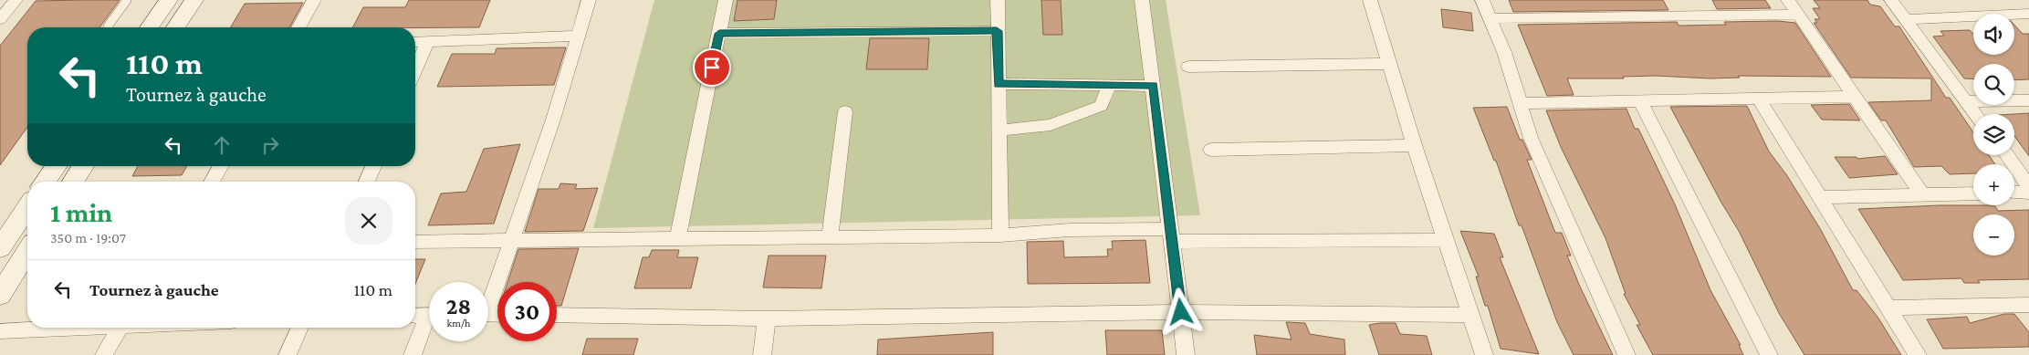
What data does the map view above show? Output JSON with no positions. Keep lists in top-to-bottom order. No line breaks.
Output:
{"page":{"map_buttons":["+","−"],"turn":["110 m","Tournez à gauche"],"heading":["1 min","350 m · 19:07"],"list":[{"name":"Tournez à gauche","value":"110 m"}],"speed":"28 km/h","limit":"30"}}
